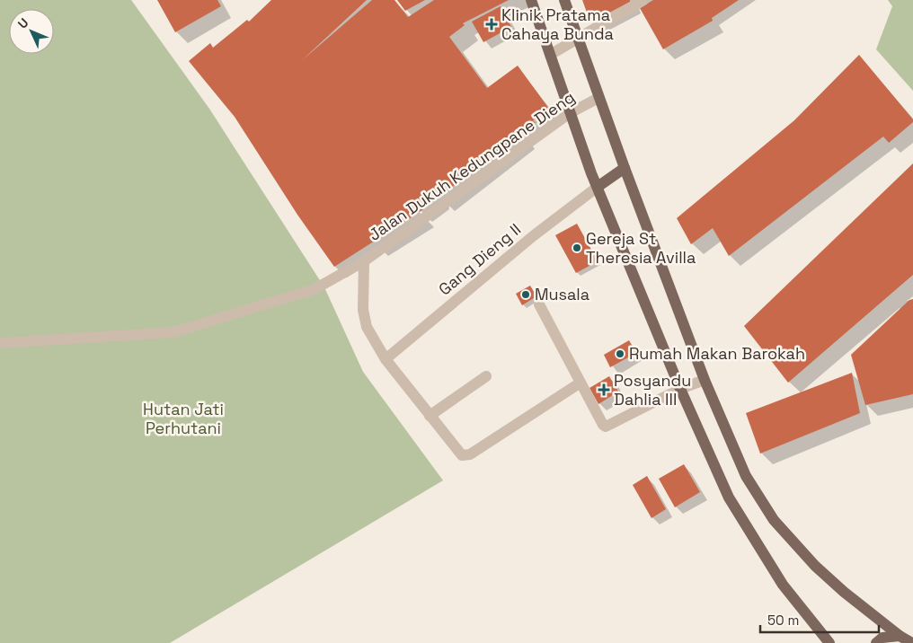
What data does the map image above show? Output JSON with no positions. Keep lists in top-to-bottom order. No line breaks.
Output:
{"streets":{"street":["Jalan Dukuh Kedungpane Dieng","Gang Dieng II"]},"crossings":[["Jalan Dukuh Kedungpane Dieng","Gang Dieng II"]],"parks":["Hutan Jati Perhutani"],"places":{"health":["Klinik Pratama Cahaya Bunda","Posyandu Dahlia III"],"other":["Gereja St Theresia Avilla","Musala","Rumah Makan Barokah"]},"scale_bar":"50 m","north":"top left"}
